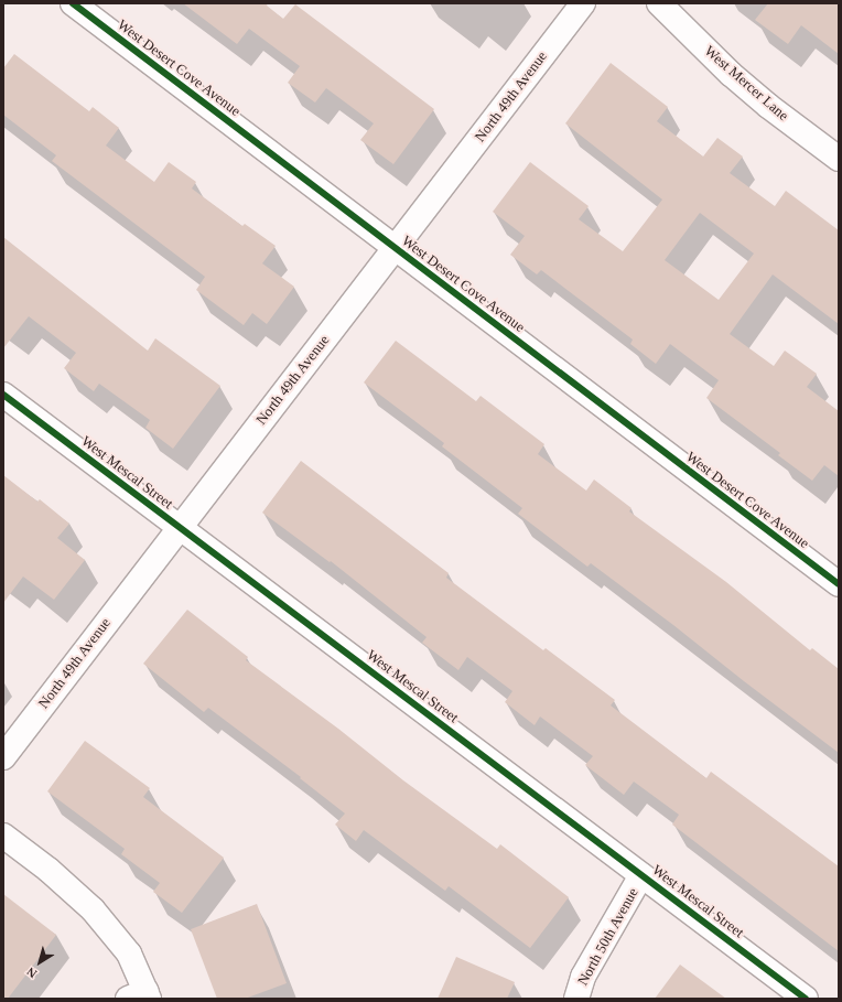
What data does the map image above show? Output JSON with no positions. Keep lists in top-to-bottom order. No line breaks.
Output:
{"streets":{"street":["West Desert Cove Avenue","West Mercer Lane","North 49th Avenue","West Mescal Street","North 50th Avenue"]},"crossings":[["West Desert Cove Avenue","North 49th Avenue"],["North 49th Avenue","West Mescal Street"],["West Mescal Street","North 50th Avenue"]],"north":"bottom left"}
